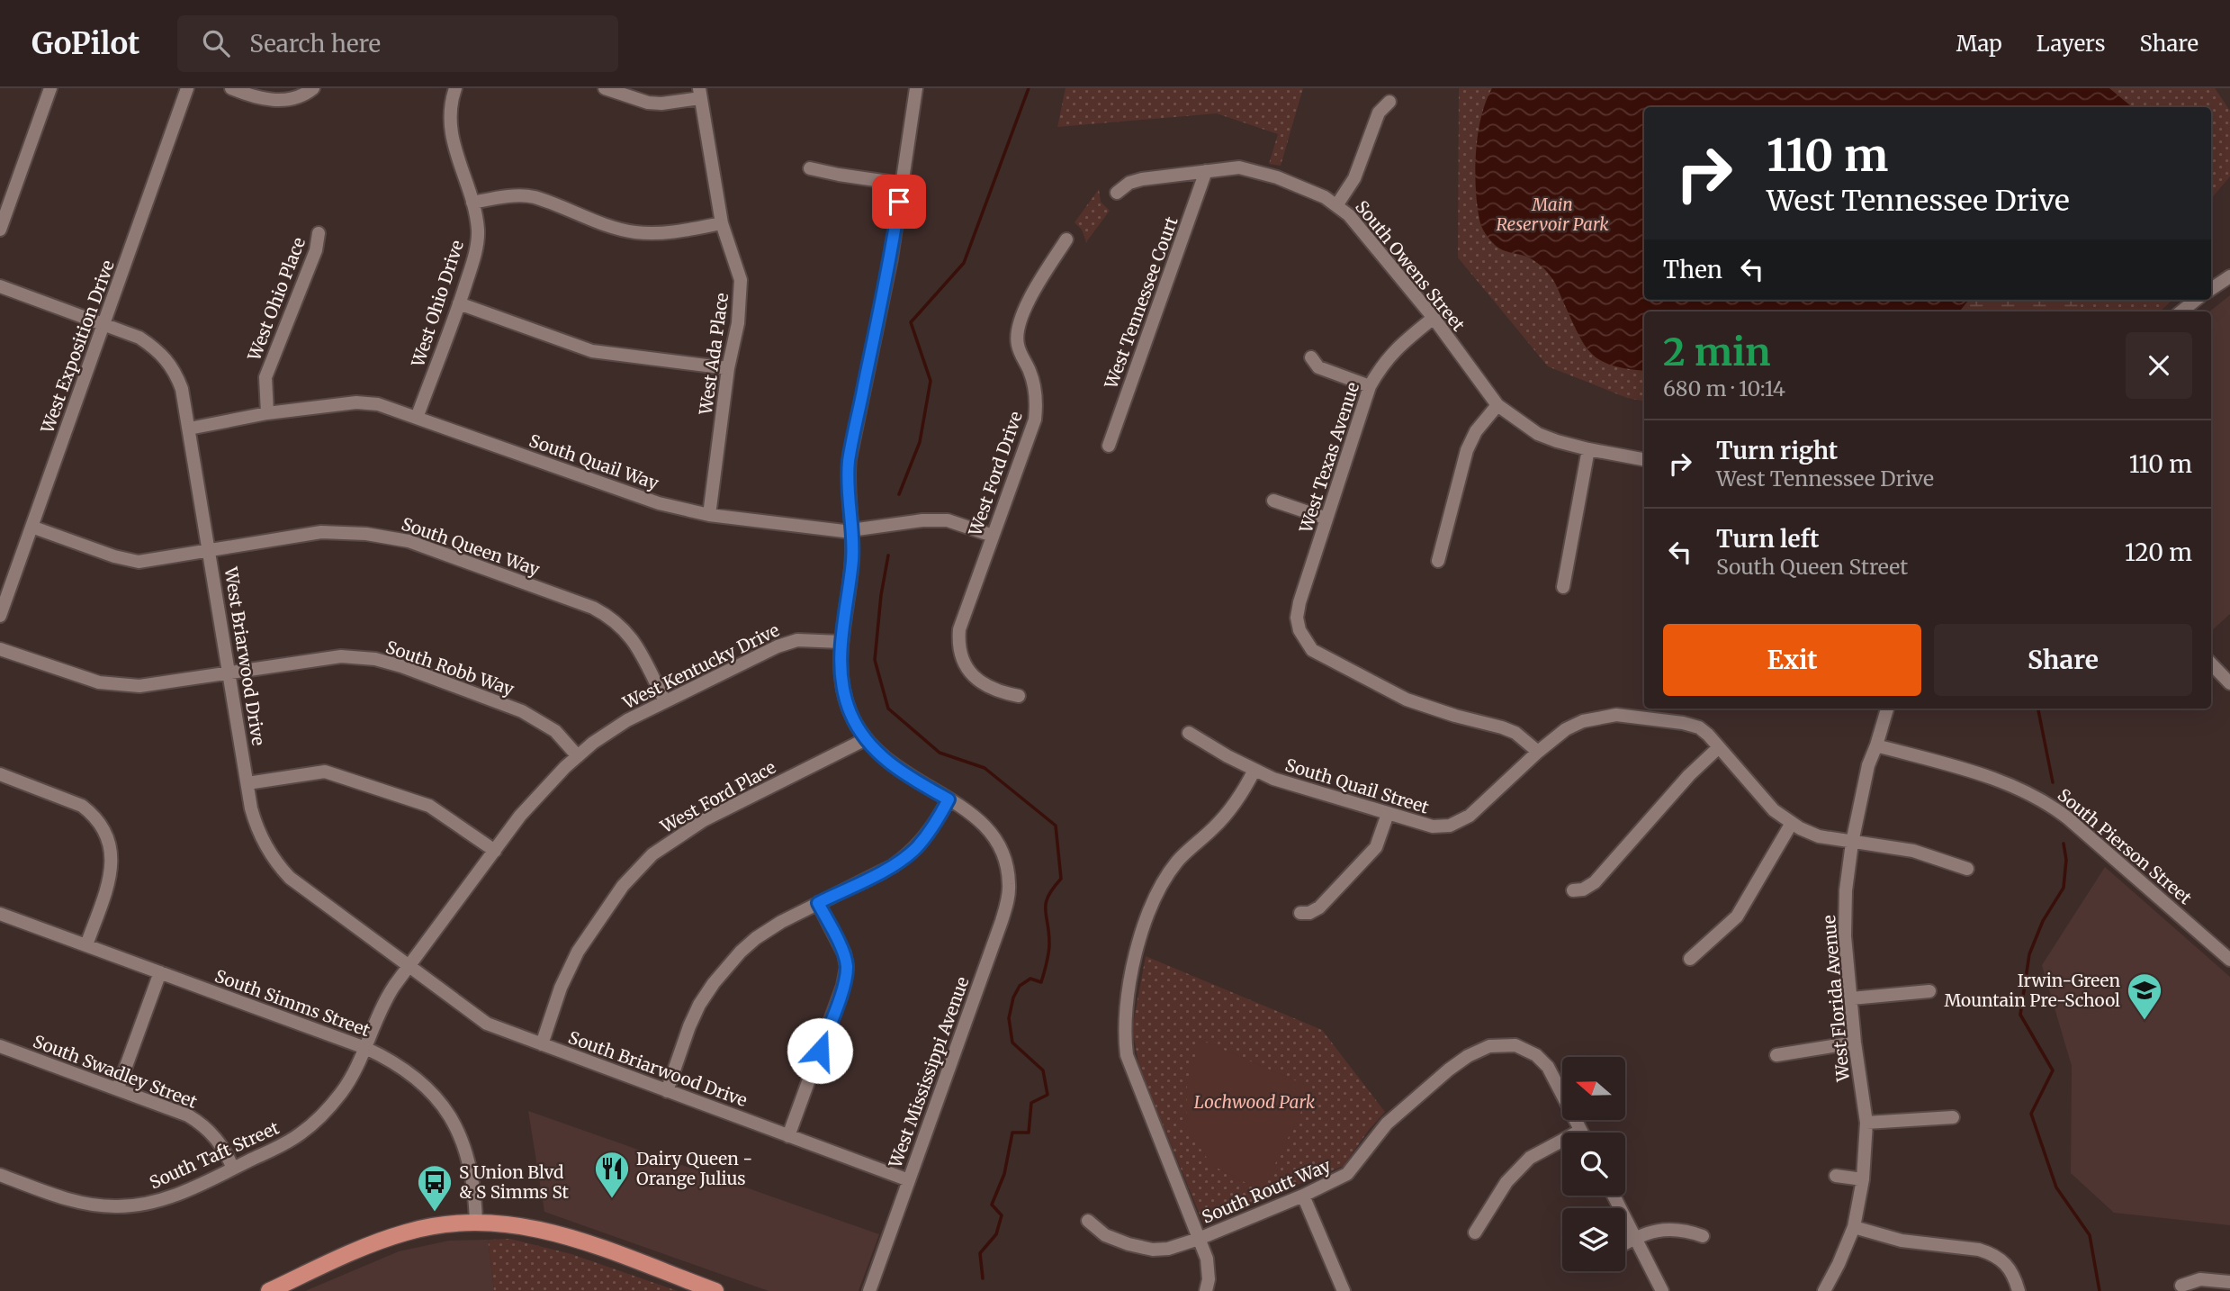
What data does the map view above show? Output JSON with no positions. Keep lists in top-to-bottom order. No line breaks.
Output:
{"streets":{"street":["South Owens Street","West Ohio Place","West Tennessee Court","West Ohio Drive","West Exposition Drive","West Ada Place","West Texas Avenue","South Quail Way","West Ford Drive","South Queen Way","West Briarwood Drive","West Kentucky Drive","South Robb Way","South Quail Street","West Ford Place","South Pierson Street","West Florida Avenue","South Simms Street","South Briarwood Drive","South Swadley Street","West Mississippi Avenue","South Taft Street","South Routt Way"]},"crossings":[["South Owens Street","West Tennessee Court"],["South Owens Street","West Texas Avenue"],["West Ohio Place","South Quail Way"],["West Ohio Drive","South Quail Way"],["West Exposition Drive","South Queen Way"],["West Exposition Drive","West Briarwood Drive"],["West Ada Place","South Quail Way"],["West Texas Avenue","South Quail Street"],["South Quail Way","West Ford Drive"],["South Quail Way","West Briarwood Drive"],["South Queen Way","West Briarwood Drive"],["South Queen Way","West Kentucky Drive"],["West Briarwood Drive","West Kentucky Drive"],["West Briarwood Drive","South Robb Way"],["West Briarwood Drive","South Briarwood Drive"],["West Kentucky Drive","South Robb Way"],["West Kentucky Drive","South Simms Street"],["West Kentucky Drive","South Briarwood Drive"],["West Kentucky Drive","South Taft Street"],["West Ford Place","South Briarwood Drive"],["South Pierson Street","West Florida Avenue"],["South Simms Street","South Taft Street"],["South Briarwood Drive","West Mississippi Avenue"],["South Swadley Street","South Taft Street"]],"parks":["Main Reservoir Park","Lochwood Park"],"places":{"school or university":["Irwin-Green Mountain Pre-School"],"restaurant":["Dairy Queen - Orange Julius"],"bus stop":["S Union Blvd & S Simms St"]},"north":"left","page":{"header":"GoPilot","search":"Search here","nav":["Map","Layers","Share"],"turn":["110 m","West Tennessee Drive"],"then":"Then","heading":["2 min","680 m · 10:14"],"list":[{"name":"Turn right","note":"West Tennessee Drive","value":"110 m"},{"name":"Turn left","note":"South Queen Street","value":"120 m"}],"buttons":["Exit","Share"]}}
